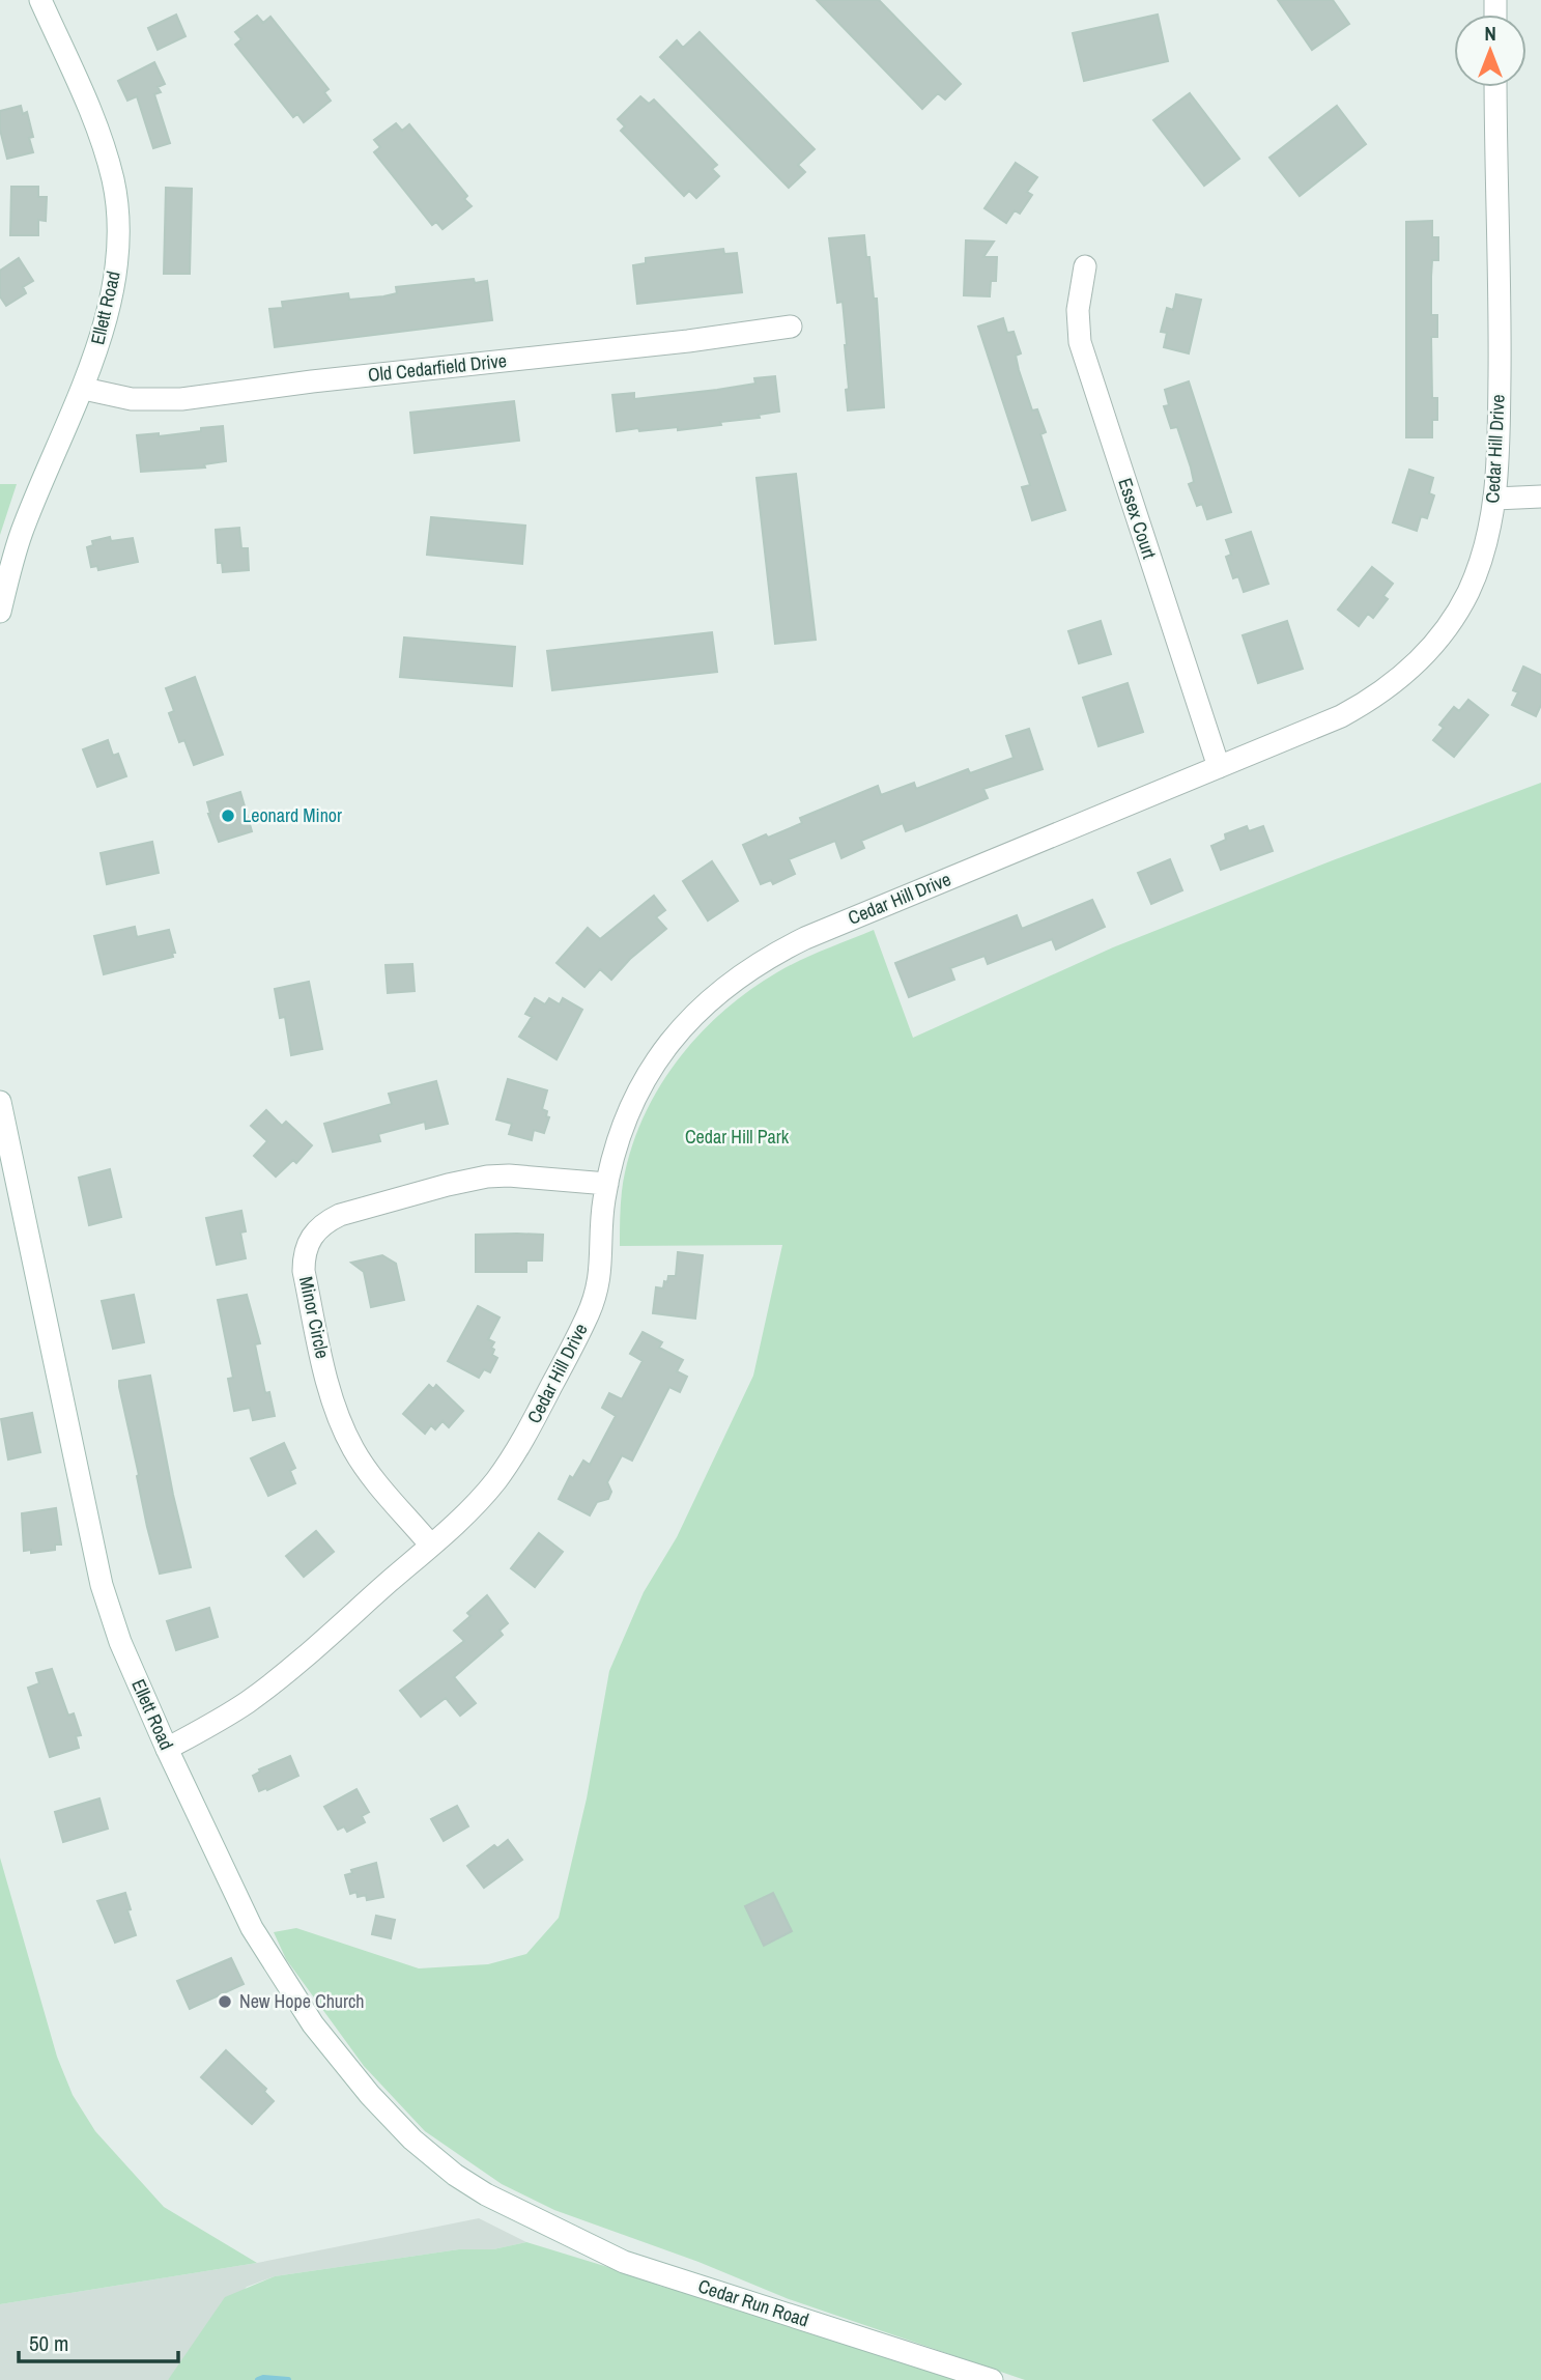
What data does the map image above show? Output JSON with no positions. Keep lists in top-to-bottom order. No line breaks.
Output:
{"streets":{"street":["Ellett Road","Old Cedarfield Drive","Cedar Hill Drive","Essex Court","Minor Circle","Cedar Run Road"]},"crossings":[["Ellett Road","Old Cedarfield Drive"],["Ellett Road","Cedar Hill Drive"],["Ellett Road","Cedar Run Road"],["Cedar Hill Drive","Essex Court"],["Cedar Hill Drive","Minor Circle"]],"parks":["Cedar Hill Park"],"places":["Leonard Minor","New Hope Church"],"scale_bar":"50 m","north":"top"}
